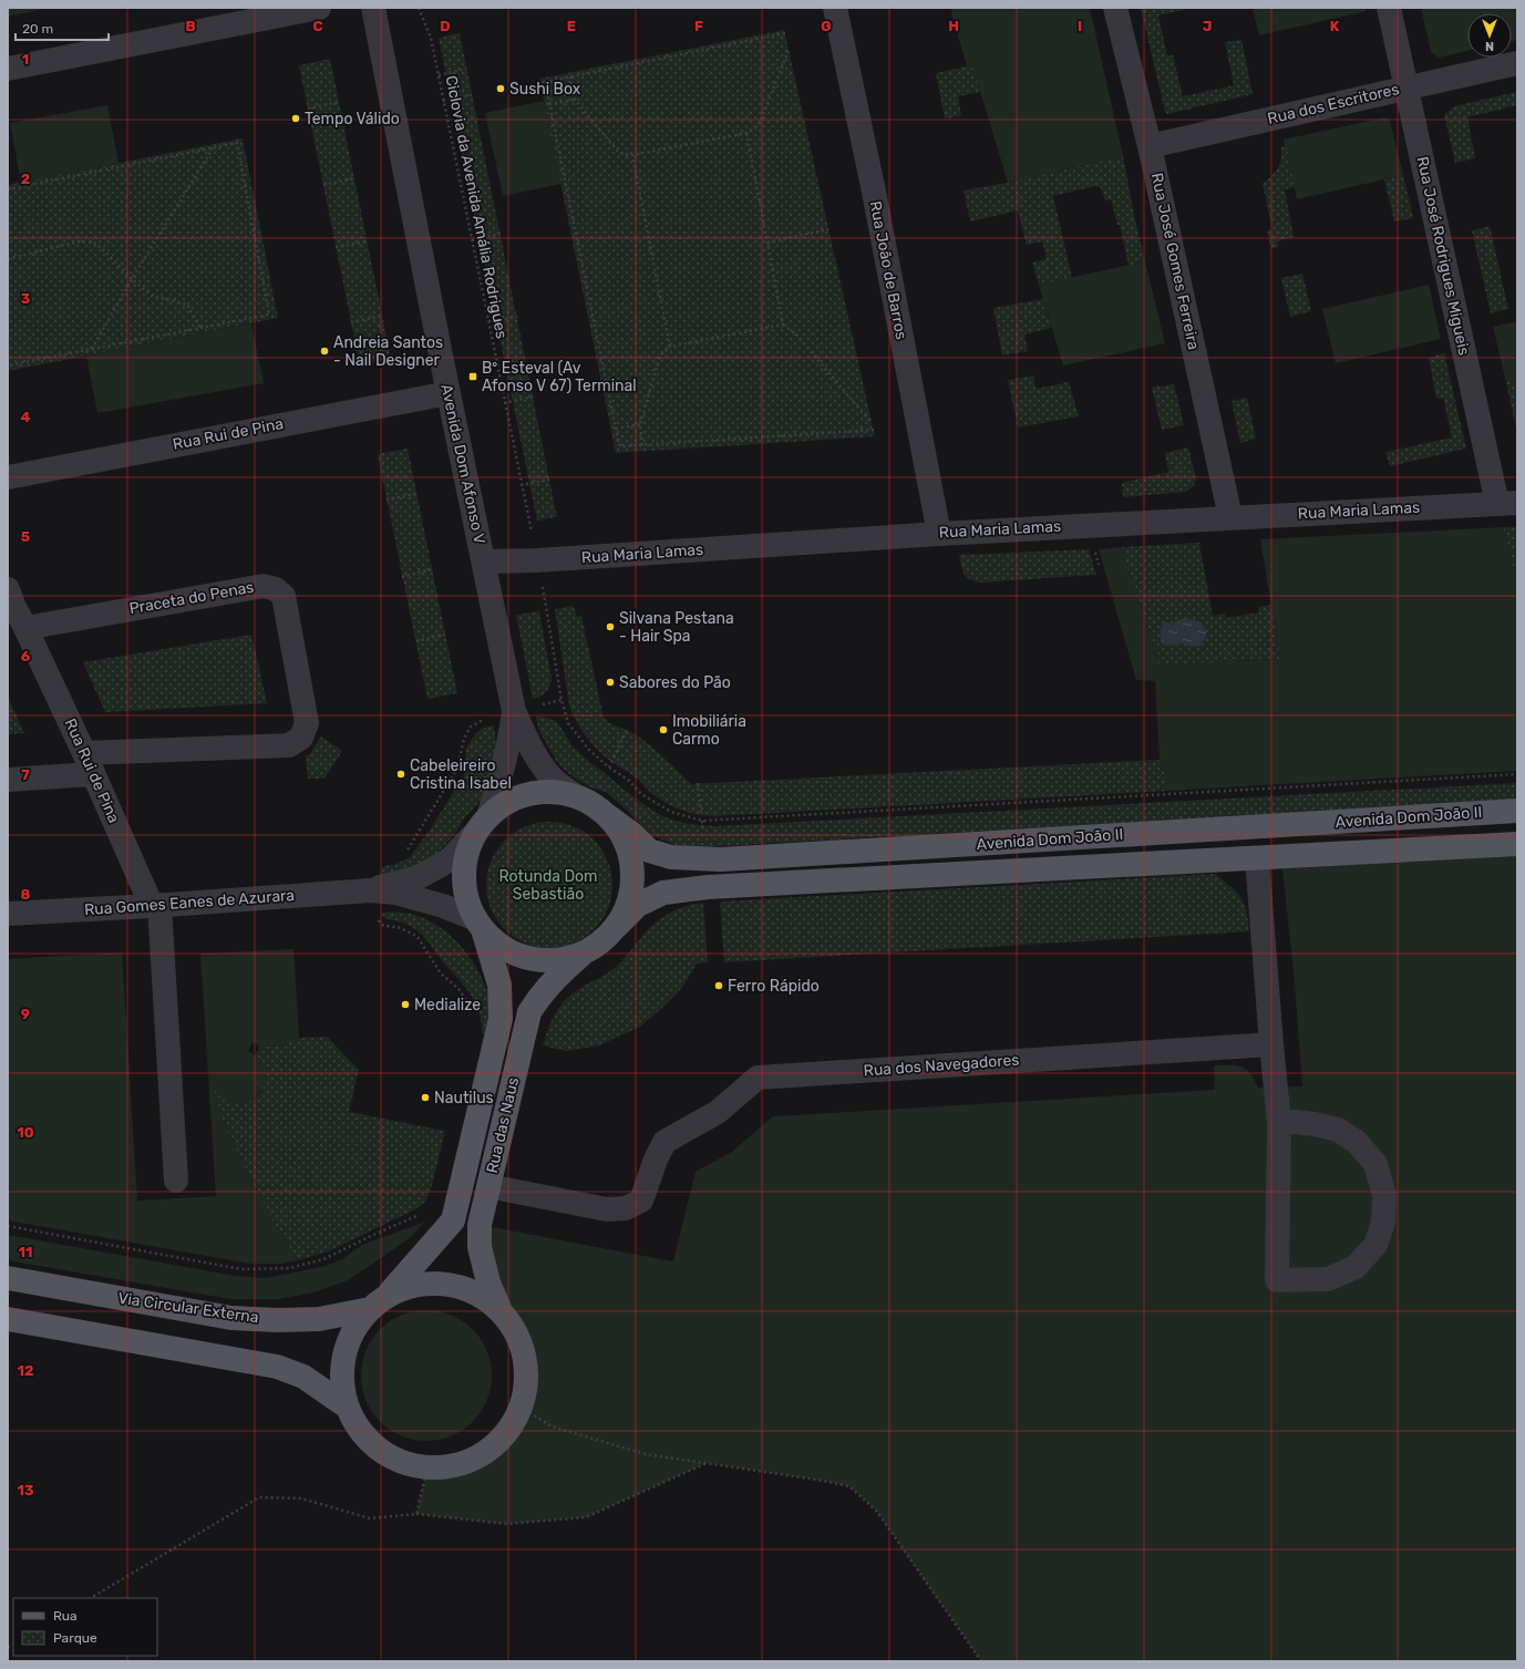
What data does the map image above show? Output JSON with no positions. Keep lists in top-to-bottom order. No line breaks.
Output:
{"streets":{"main road":["Avenida Dom João II","Rua das Naus","Via Circular Externa"],"street":["Rua dos Escritores","Rua José Rodrigues Migueis","Rua José Gomes Ferreira","Rua João de Barros","Rua Rui de Pina","Avenida Dom Afonso V","Rua Maria Lamas","Praceta do Penas","Rua Gomes Eanes de Azurara","Rua dos Navegadores"],"path":["Ciclovia da Avenida Amália Rodrigues"]},"crossings":[["Rua dos Escritores","Rua José Rodrigues Migueis"],["Rua dos Escritores","Rua José Gomes Ferreira"],["Ciclovia da Avenida Amália Rodrigues","Rua Maria Lamas"],["Rua José Rodrigues Migueis","Rua Maria Lamas"],["Rua José Gomes Ferreira","Rua Maria Lamas"],["Rua João de Barros","Rua Maria Lamas"],["Rua Rui de Pina","Avenida Dom Afonso V"],["Rua Rui de Pina","Praceta do Penas"],["Rua Rui de Pina","Rua Gomes Eanes de Azurara"],["Avenida Dom Afonso V","Rua Maria Lamas"],["Avenida Dom Afonso V","Rua Gomes Eanes de Azurara"],["Avenida Dom Afonso V","Rua das Naus"],["Rua Gomes Eanes de Azurara","Rua das Naus"],["Rua dos Navegadores","Rua das Naus"],["Rua das Naus","Via Circular Externa"]],"parks":["Rotunda Dom Sebastião"],"places":{"other":["Sushi Box","Tempo Válido","Andreia Santos - Nail Designer","Silvana Pestana - Hair Spa","Sabores do Pão","Imobiliária Carmo","Cabeleireiro Cristina Isabel","Ferro Rápido","Medialize","Nautilus"],"transit":["Bº Esteval (Av Afonso V 67) Terminal"]},"legend":["Rua","Parque"],"scale_bar":"20 m","north":"bottom","grid":{"columns":["B","C","D","E","F","G","H","I","J","K"],"rows":["1","2","3","4","5","6","7","8","9","10","11","12","13"]}}
